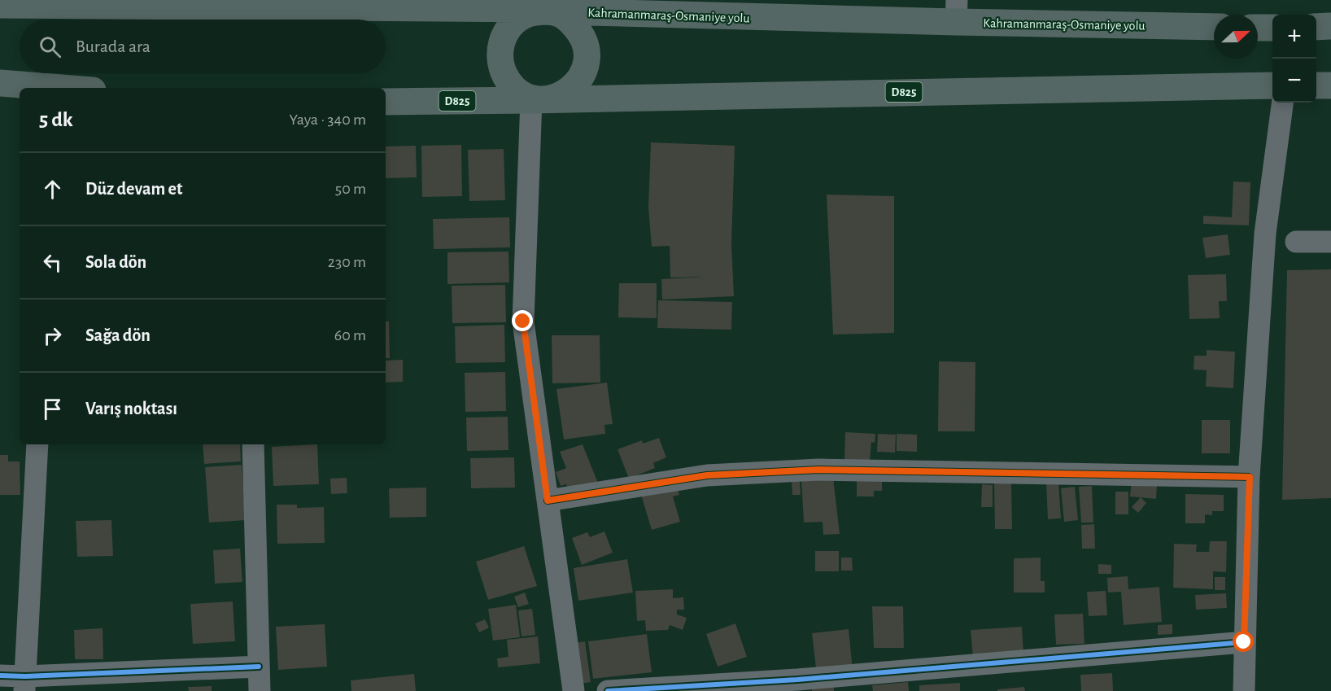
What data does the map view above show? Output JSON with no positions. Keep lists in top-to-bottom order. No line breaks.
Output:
{"streets":{"highway":["Kahramanmaraş-Osmaniye yolu","D825"]},"crossings":[["Kahramanmaraş-Osmaniye yolu","D825"]],"north":"right","page":{"map_buttons":["+","−"],"search":"Burada ara","heading":["5 dk","Yaya · 340 m"],"list":[["Düz devam et","50 m"],["Sola dön","230 m"],["Sağa dön","60 m"],"Varış noktası"]}}
